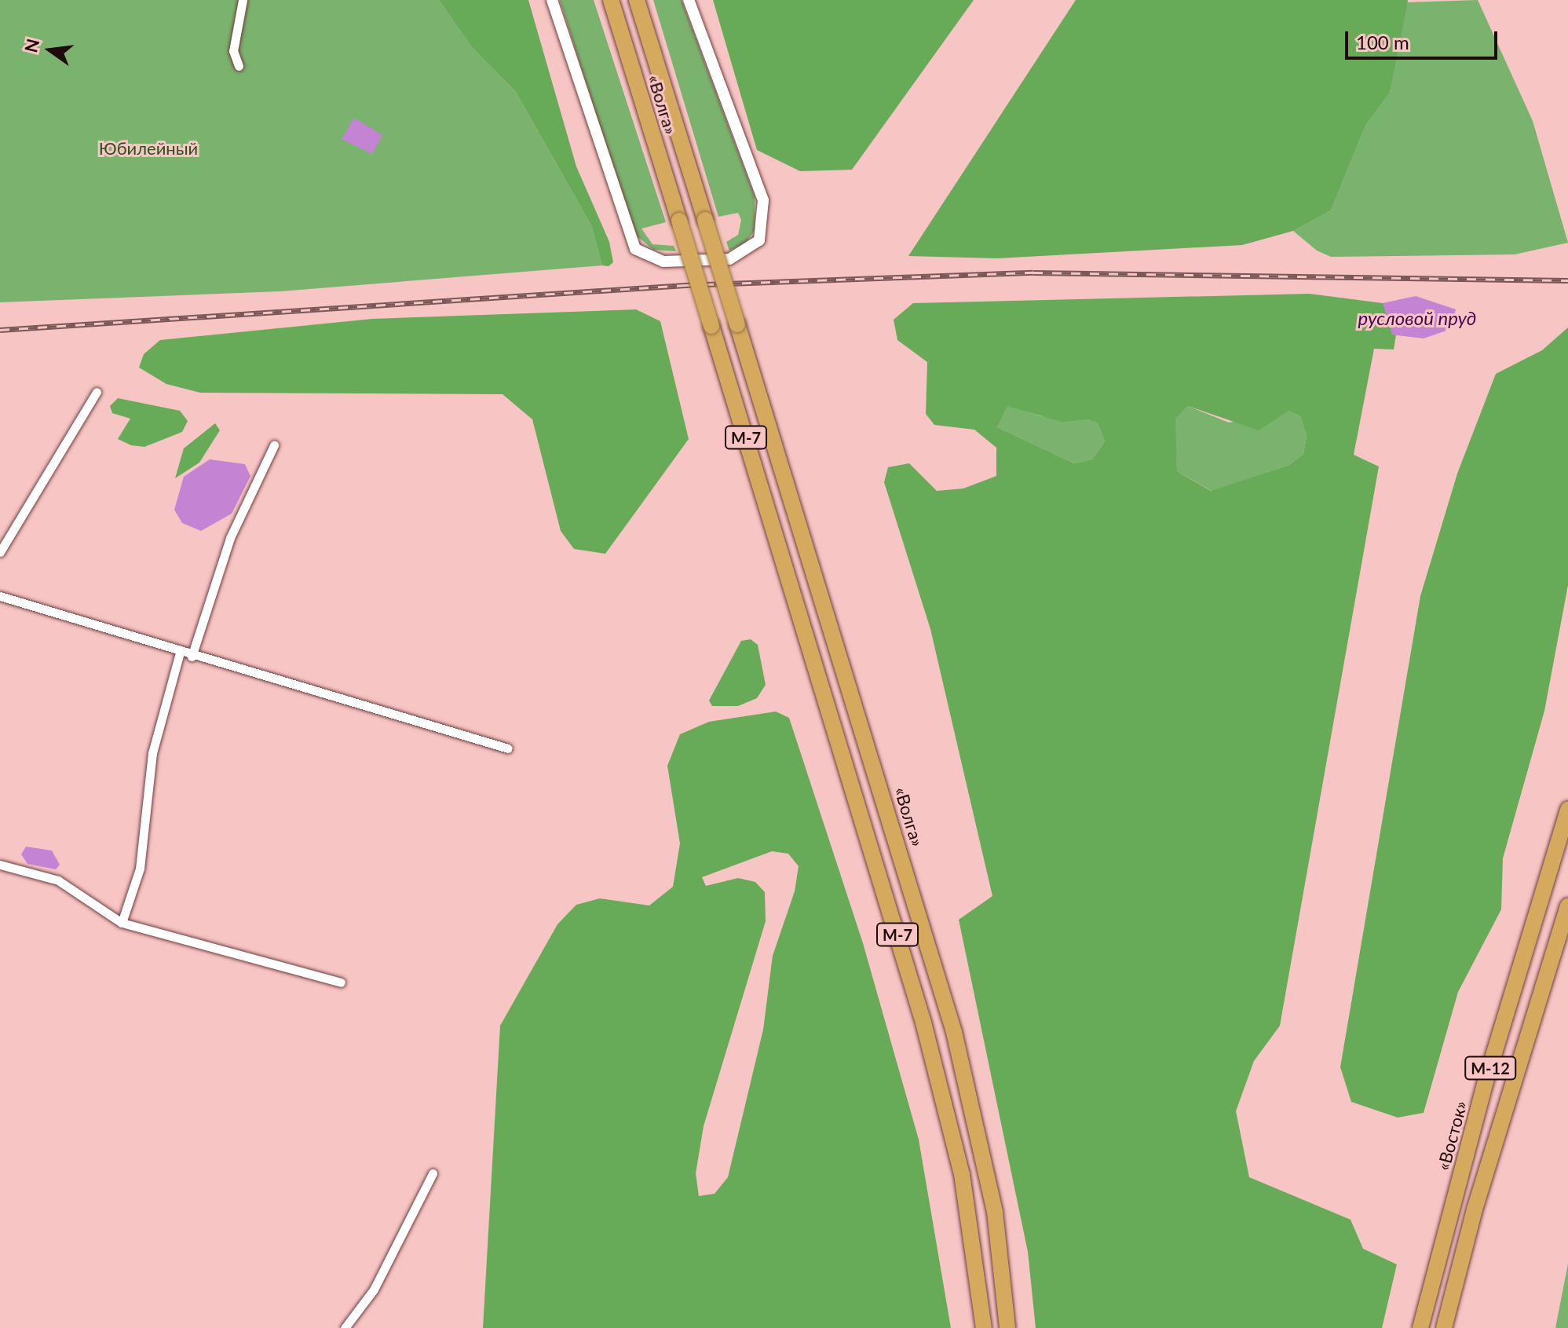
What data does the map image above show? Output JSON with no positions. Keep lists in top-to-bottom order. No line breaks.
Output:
{"streets":{"highway":["«Волга»","М-7","М-12","«Восток»"]},"water":["русловой пруд"],"parks":["Юбилейный"],"scale_bar":"100 m","north":"left"}
